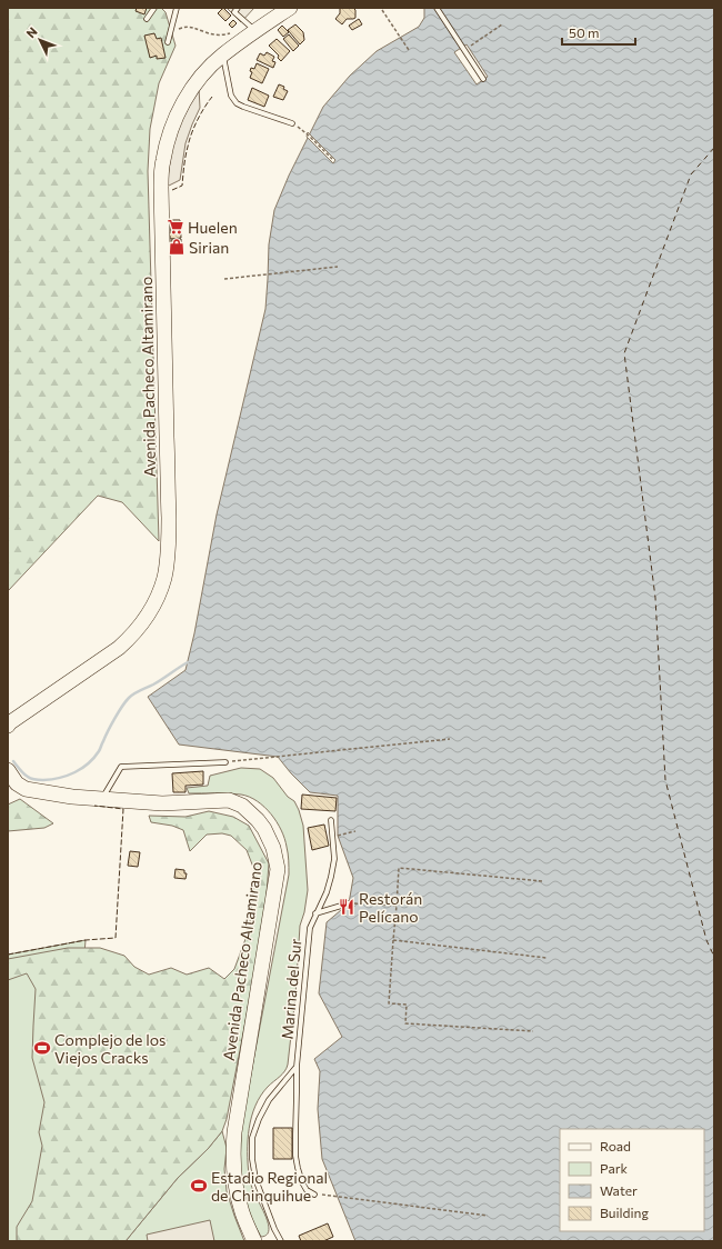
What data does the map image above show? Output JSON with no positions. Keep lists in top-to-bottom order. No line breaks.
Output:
{"streets":{"main road":["Avenida Pacheco Altamirano"],"lane":["Marina del Sur"]},"places":{"supermarket":["Huelen"],"shop":["Sirian"],"restaurant":["Restorán Pelícano"],"sports":["Complejo de los Viejos Cracks","Estadio Regional de Chinquihue"]},"legend":["Road","Park","Water","Building"],"scale_bar":"50 m","north":"top left"}
